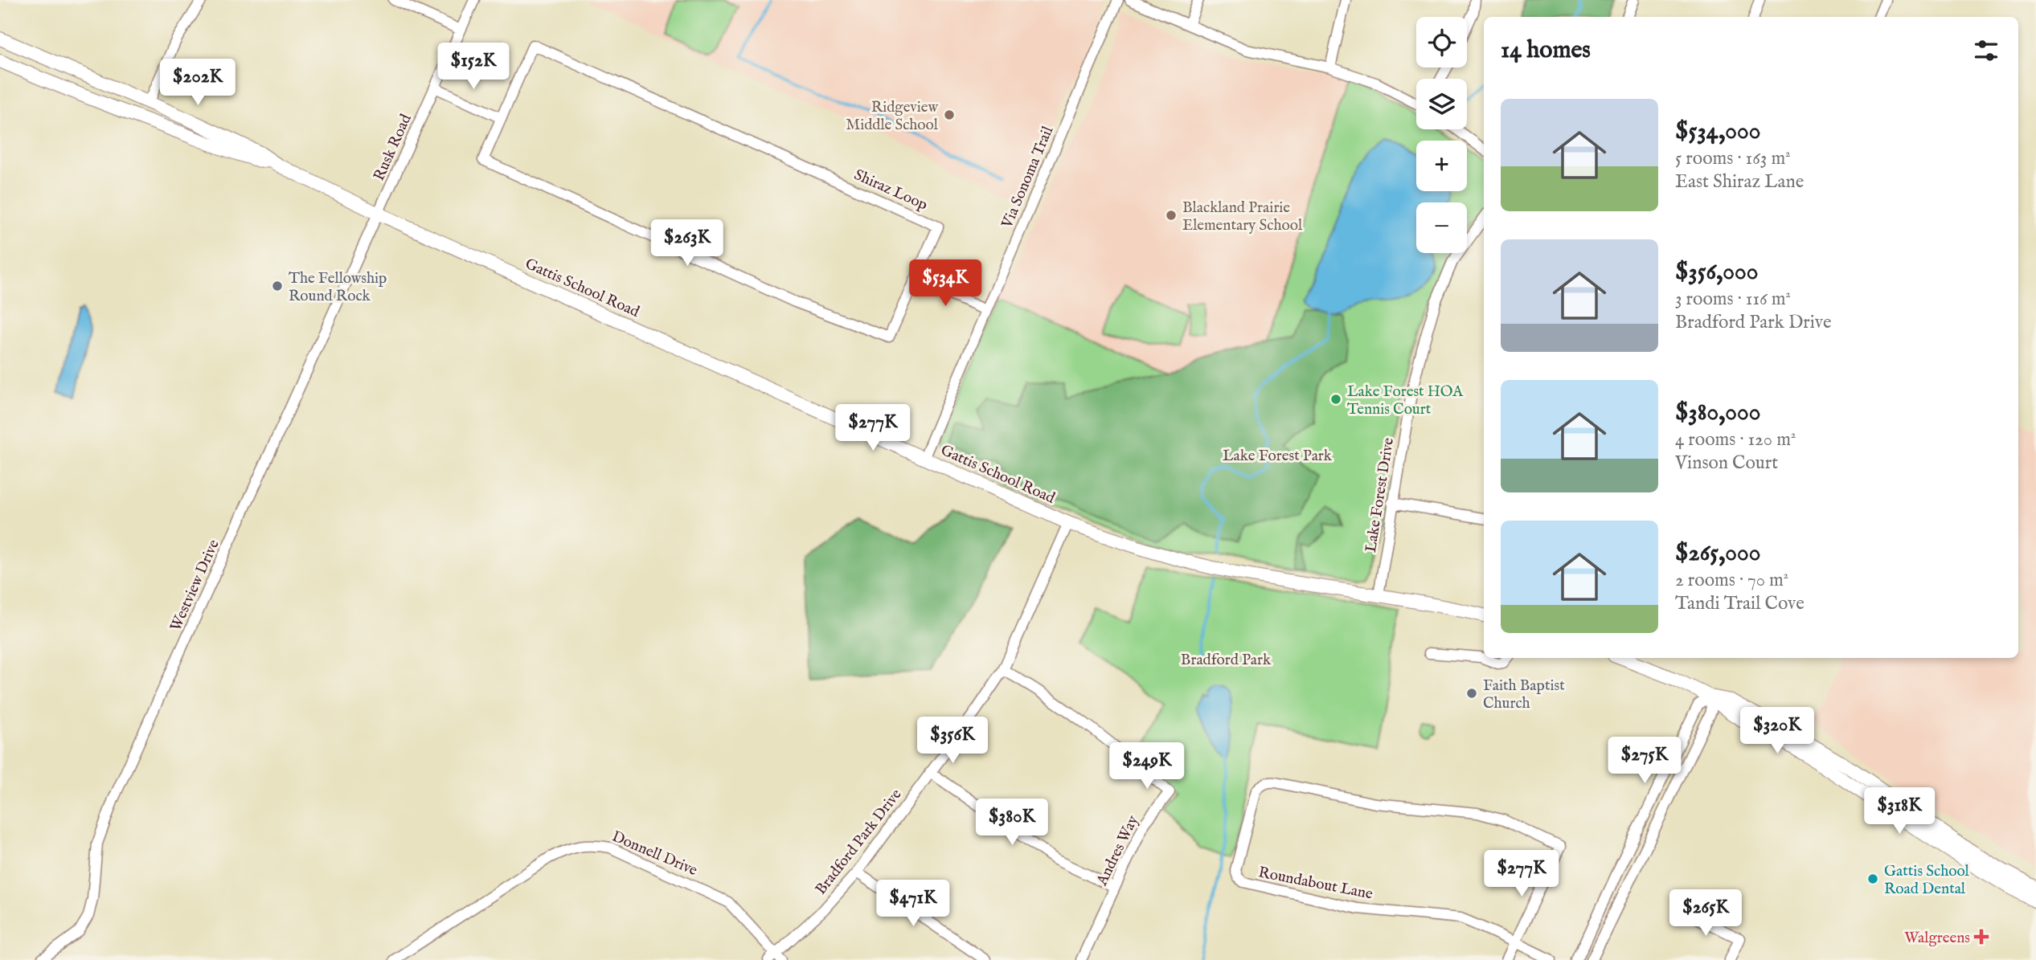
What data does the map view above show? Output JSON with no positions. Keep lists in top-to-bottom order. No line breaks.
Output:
{"streets":{"main road":["Gattis School Road"],"street":["Rusk Road","Via Sonoma Trail","Shiraz Loop","Lake Forest Drive","Westview Drive","Bradford Park Drive","Andres Way","Donnell Drive","Roundabout Lane"]},"crossings":[["Rusk Road","Gattis School Road"],["Rusk Road","Westview Drive"],["Via Sonoma Trail","Gattis School Road"],["Gattis School Road","Lake Forest Drive"],["Gattis School Road","Westview Drive"],["Gattis School Road","Bradford Park Drive"],["Bradford Park Drive","Andres Way"],["Bradford Park Drive","Donnell Drive"]],"parks":["Lake Forest Park","Bradford Park"],"places":{"other":["Ridgeview Middle School","Blackland Prairie Elementary School","The Fellowship Round Rock","Lake Forest HOA Tennis Court","Faith Baptist Church","Gattis School Road Dental"],"health":["Walgreens"]},"page":{"map_buttons":["+","−"],"heading":"14 homes","price":["$152K","$202K","$263K","$534K","$277K","$320K","$356K","$275K","$249K","$318K","$380K","$277K","$471K","$265K"],"list":[{"name":"$534,000","note":"5 rooms · 163 m² · East Shiraz Lane"},{"name":"$356,000","note":"3 rooms · 116 m² · Bradford Park Drive"},{"name":"$380,000","note":"4 rooms · 120 m² · Vinson Court"},{"name":"$265,000","note":"2 rooms · 70 m² · Tandi Trail Cove"}]}}
